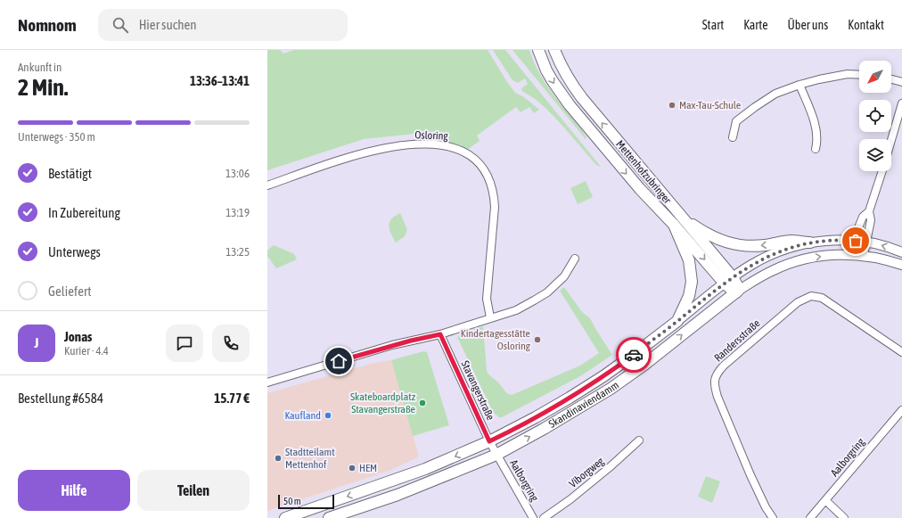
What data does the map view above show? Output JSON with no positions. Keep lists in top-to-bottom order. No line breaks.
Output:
{"streets":{"main road":["Mettenhofzubringer","Skandinaviendamm"],"street":["Osloring","Randersstraße","Stavangerstraße","Aalborgring","Viborgweg"]},"crossings":[["Mettenhofzubringer","Skandinaviendamm"],["Stavangerstraße","Skandinaviendamm"],["Stavangerstraße","Aalborgring"],["Skandinaviendamm","Aalborgring"]],"places":["Max-Tau-Schule","Kindertagesstätte Osloring","Skateboardplatz Stavangerstraße","Kaufland","Stadtteilamt Mettenhof","HEM"],"scale_bar":"50 m","north":"bottom left","page":{"header":"Nomnom","search":"Hier suchen","nav":["Start","Karte","Über uns","Kontakt"],"heading":["2 Min.","Ankunft in","13:36–13:41"],"panel":["Jonas","Kurier · 4.4","Bestellung #6584","15.77 €"],"bar":"Unterwegs · 350 m","list":[["Bestätigt","13:06"],["In Zubereitung","13:19"],["Unterwegs","13:25"],"Geliefert"],"round":"J","buttons":["Hilfe","Teilen"],"scale":"50 m"}}
